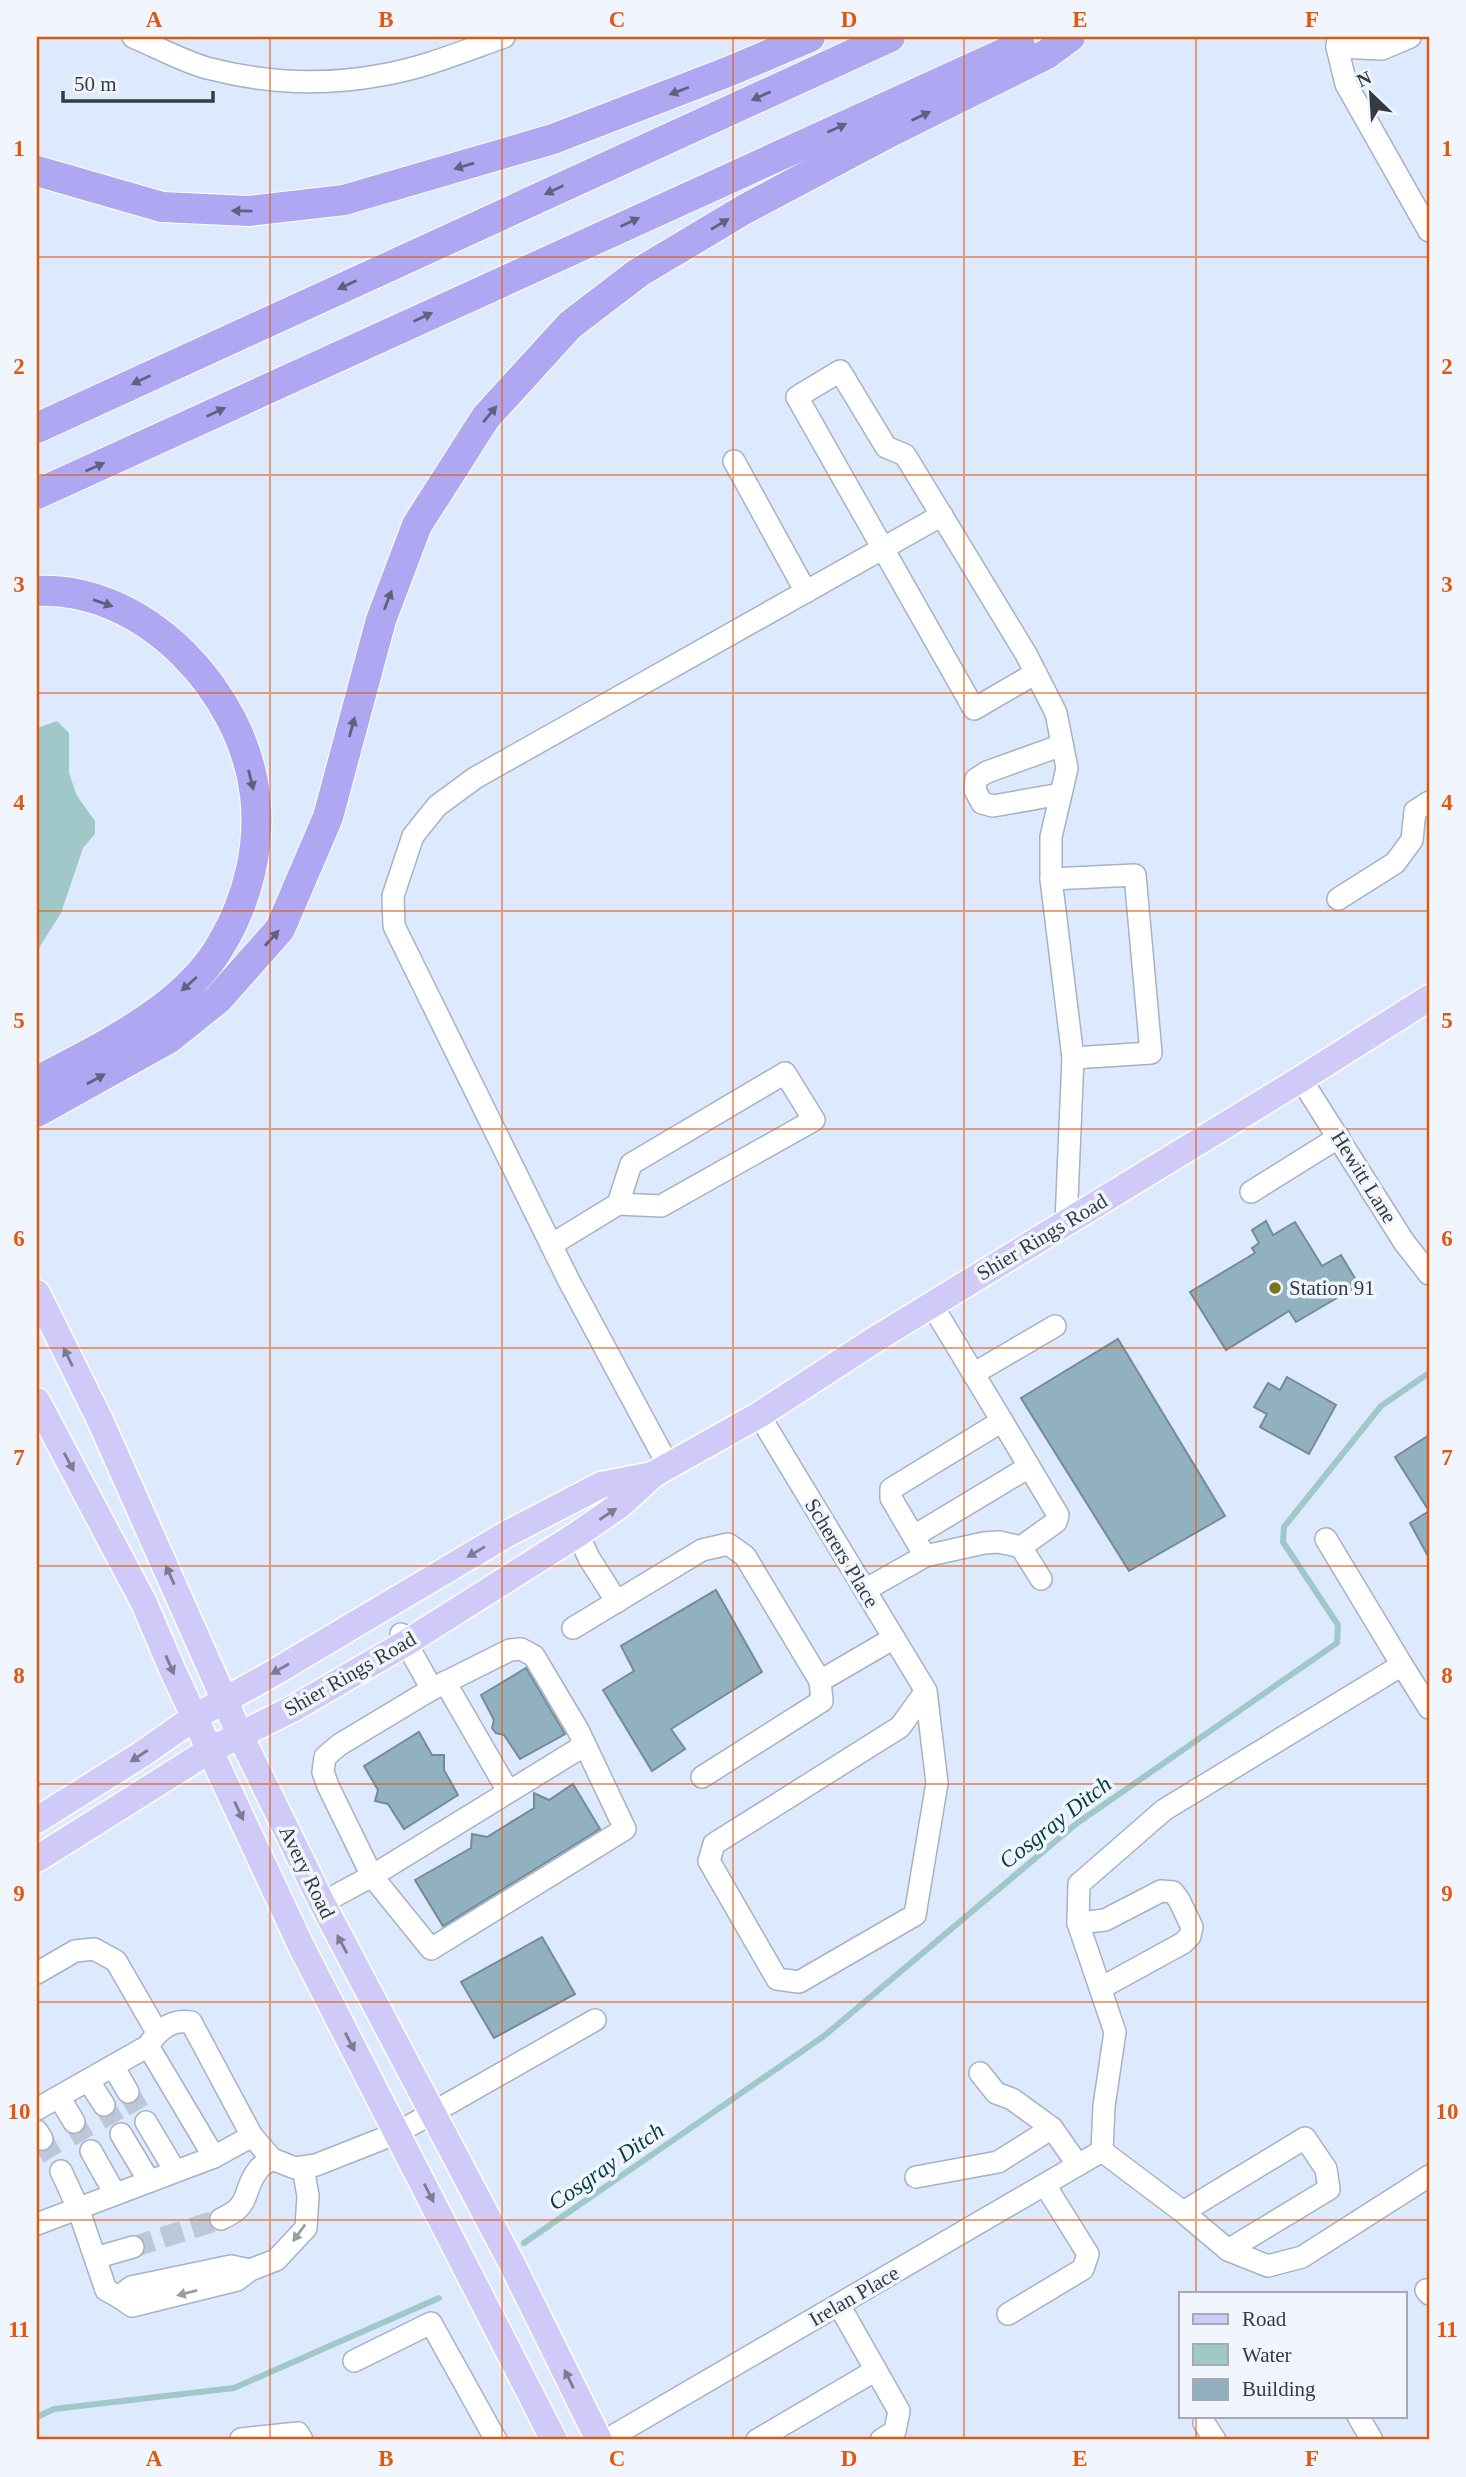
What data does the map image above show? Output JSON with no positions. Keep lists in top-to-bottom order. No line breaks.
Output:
{"streets":{"main road":["Shier Rings Road","Avery Road"],"street":["Hewitt Lane","Scherers Place","Irelan Place"]},"crossings":[["Hewitt Lane","Shier Rings Road"],["Shier Rings Road","Scherers Place"],["Shier Rings Road","Avery Road"]],"water":["Cosgray Ditch"],"places":["Station 91"],"legend":["Road","Water","Building"],"scale_bar":"50 m","north":"top left","grid":{"columns":["A","B","C","D","E","F"],"rows":["1","2","3","4","5","6","7","8","9","10","11"]}}
